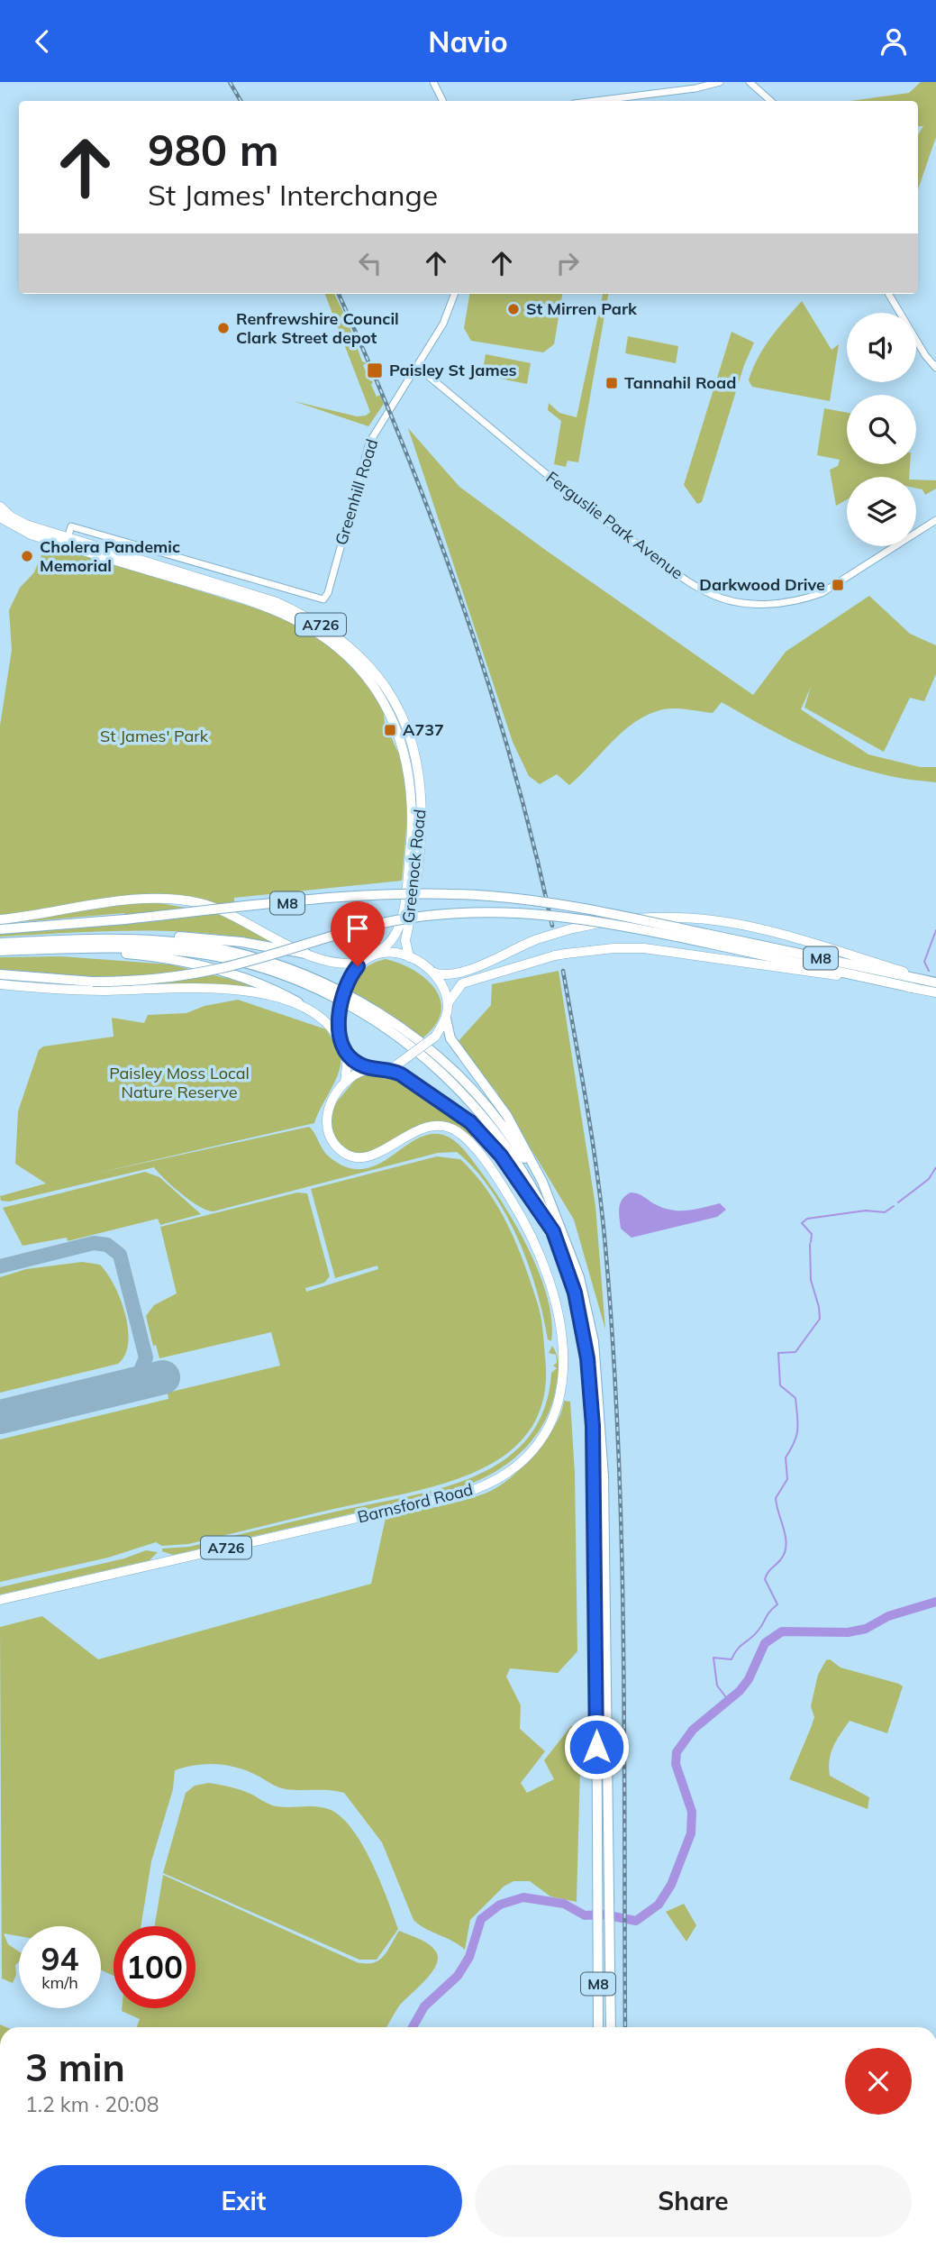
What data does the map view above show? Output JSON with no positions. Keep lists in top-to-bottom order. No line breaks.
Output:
{"streets":{"highway":["M8"],"main road":["A726","Greenock Road","Barnsford Road"],"street":["Greenhill Road","Ferguslie Park Avenue"]},"crossings":[["Greenhill Road","Ferguslie Park Avenue"],["Greenhill Road","Greenock Road"],["A726","Greenock Road"],["A726","M8"],["A726","Barnsford Road"],["Greenock Road","M8"],["Greenock Road","Barnsford Road"],["M8","Barnsford Road"]],"parks":["St James' Park","Paisley Moss Local Nature Reserve"],"places":{"other":["St Mirren Park","Renfrewshire Council Clark Street depot","Cholera Pandemic Memorial"],"transit":["Paisley St James","Tannahil Road","Darkwood Drive","A737"]},"page":{"header":"Navio","turn":["980 m","St James' Interchange"],"speed":"94 km/h","limit":"100","heading":["3 min","1.2 km · 20:08"],"buttons":["Exit","Share"]}}
